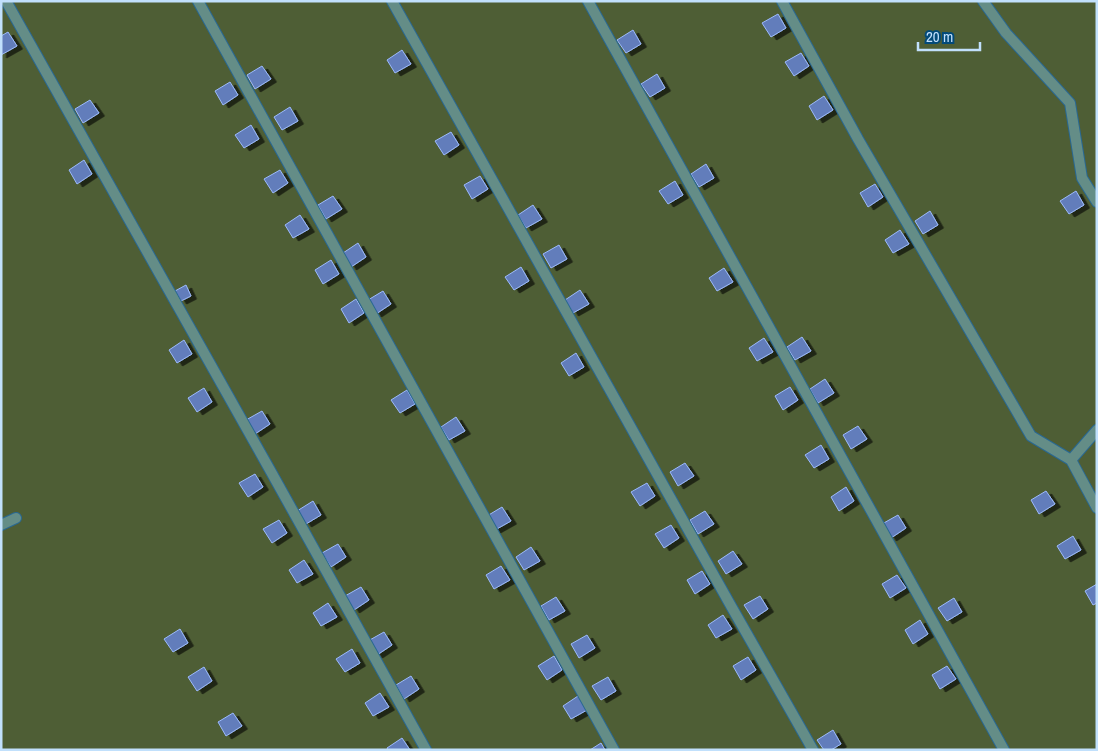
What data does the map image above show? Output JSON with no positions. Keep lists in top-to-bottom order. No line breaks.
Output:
{"scale_bar":"20 m"}
